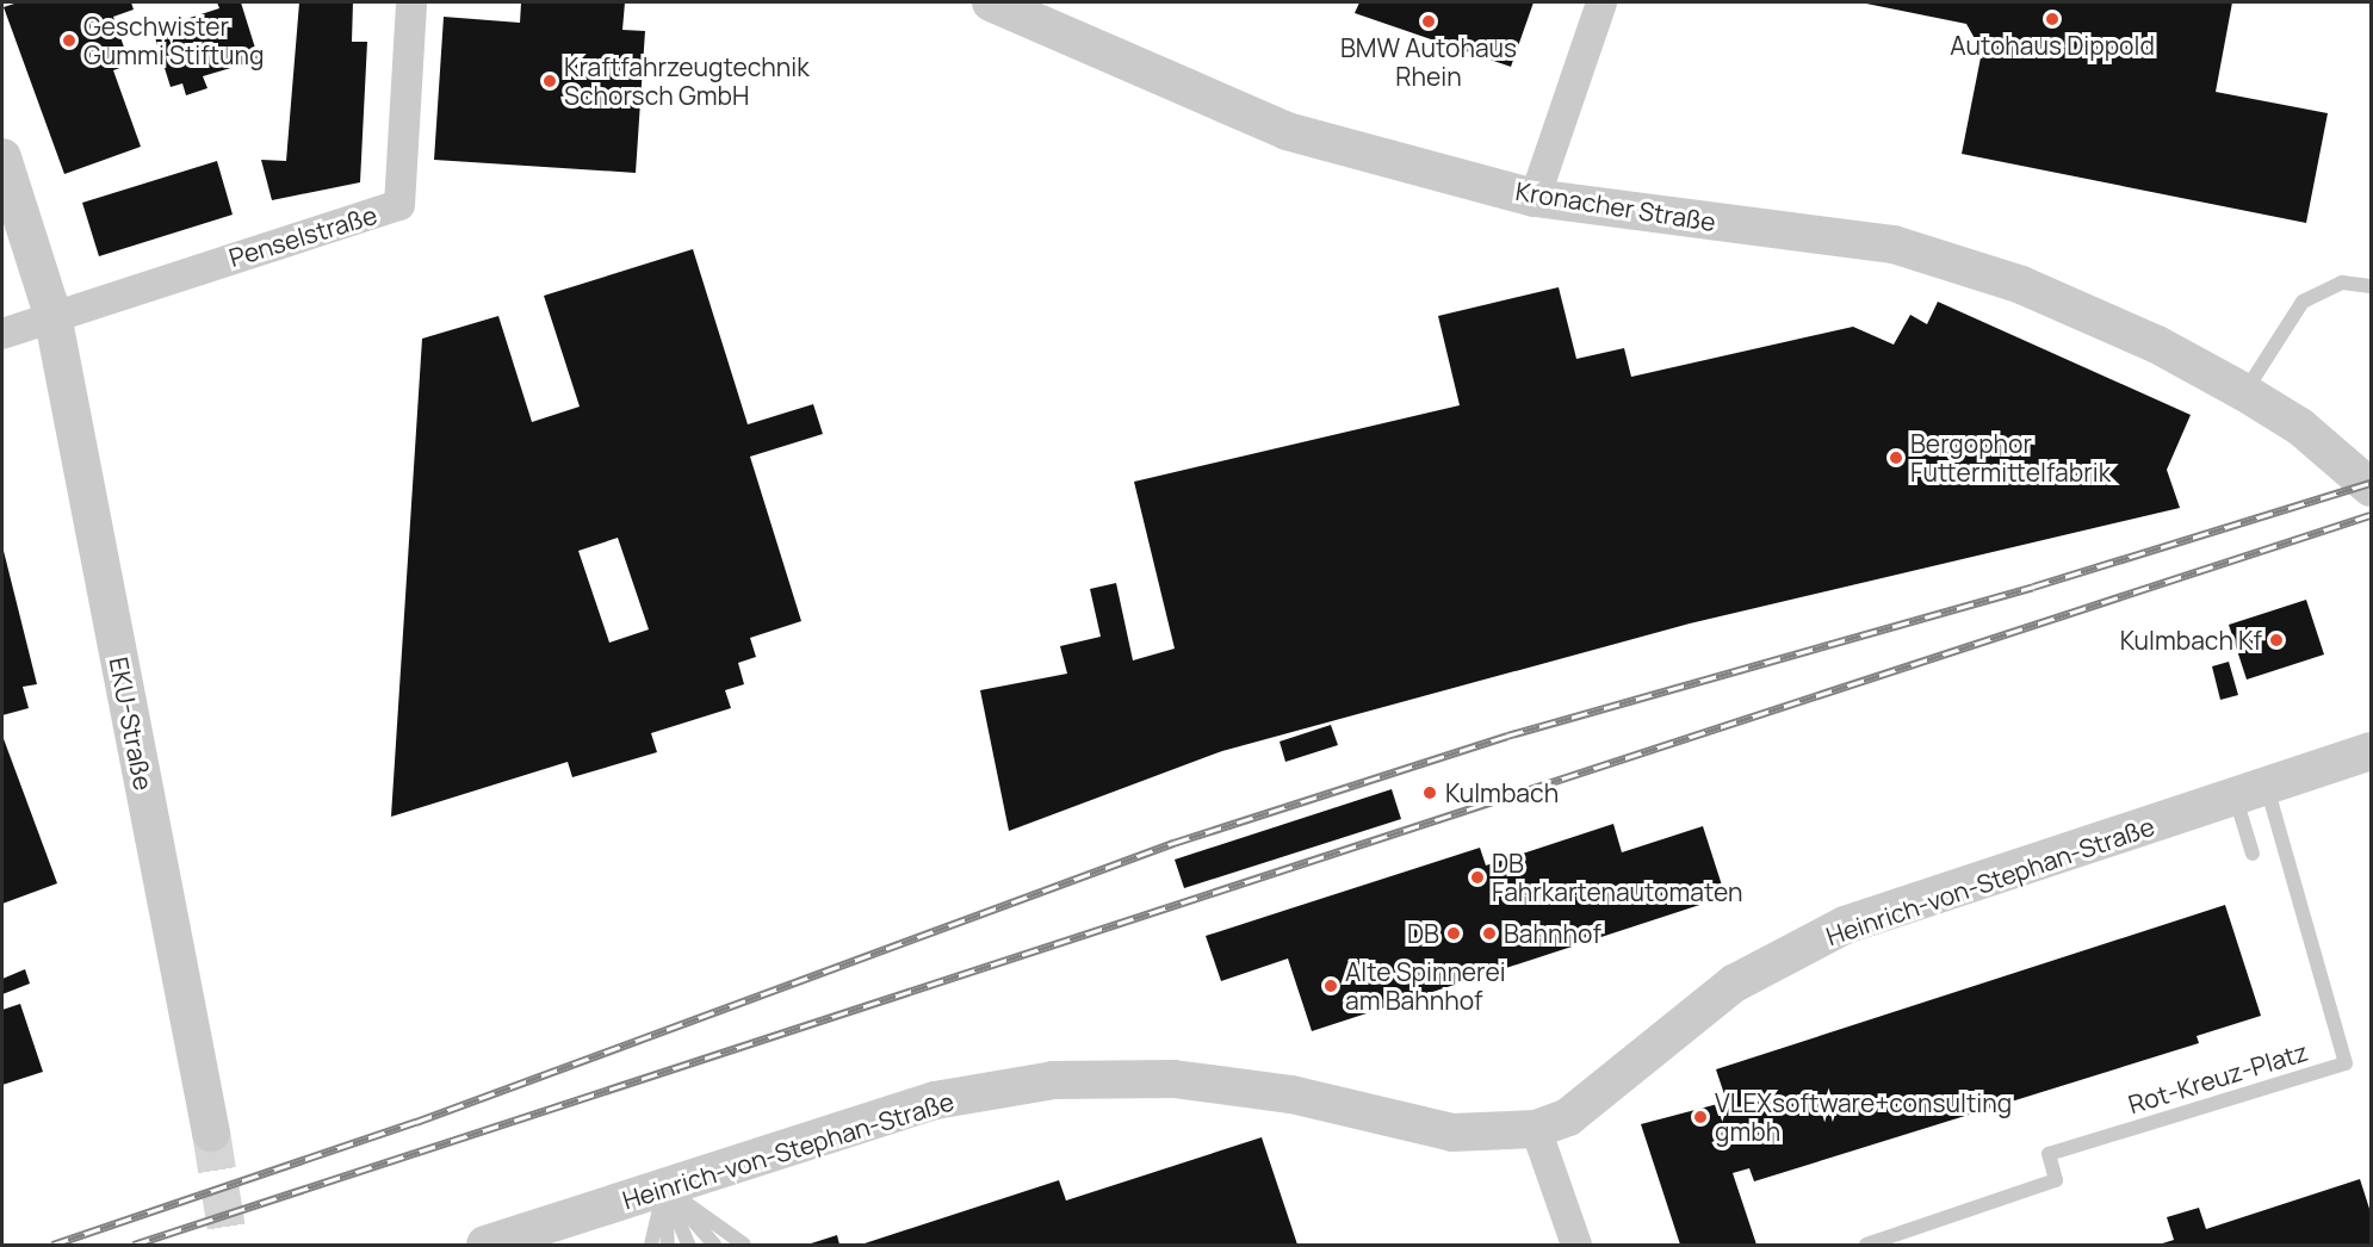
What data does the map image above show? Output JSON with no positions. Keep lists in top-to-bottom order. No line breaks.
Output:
{"streets":{"street":["Kronacher Straße","Penselstraße","EKU-Straße","Heinrich-von-Stephan-Straße"],"lane":["Rot-Kreuz-Platz"]},"crossings":[["Penselstraße","EKU-Straße"],["Heinrich-von-Stephan-Straße","Rot-Kreuz-Platz"]],"places":["Autohaus Dippold","BMW Autohaus Rhein","Geschwister Gummi Stiftung","Kraftfahrzeugtechnik Schorsch GmbH","Bergophor Futtermittelfabrik","Kulmbach Kf","Kulmbach","DB Fahrkartenautomaten","DB","Bahnhof","Alte Spinnerei am Bahnhof","VLEXsoftware+consulting gmbh"]}
